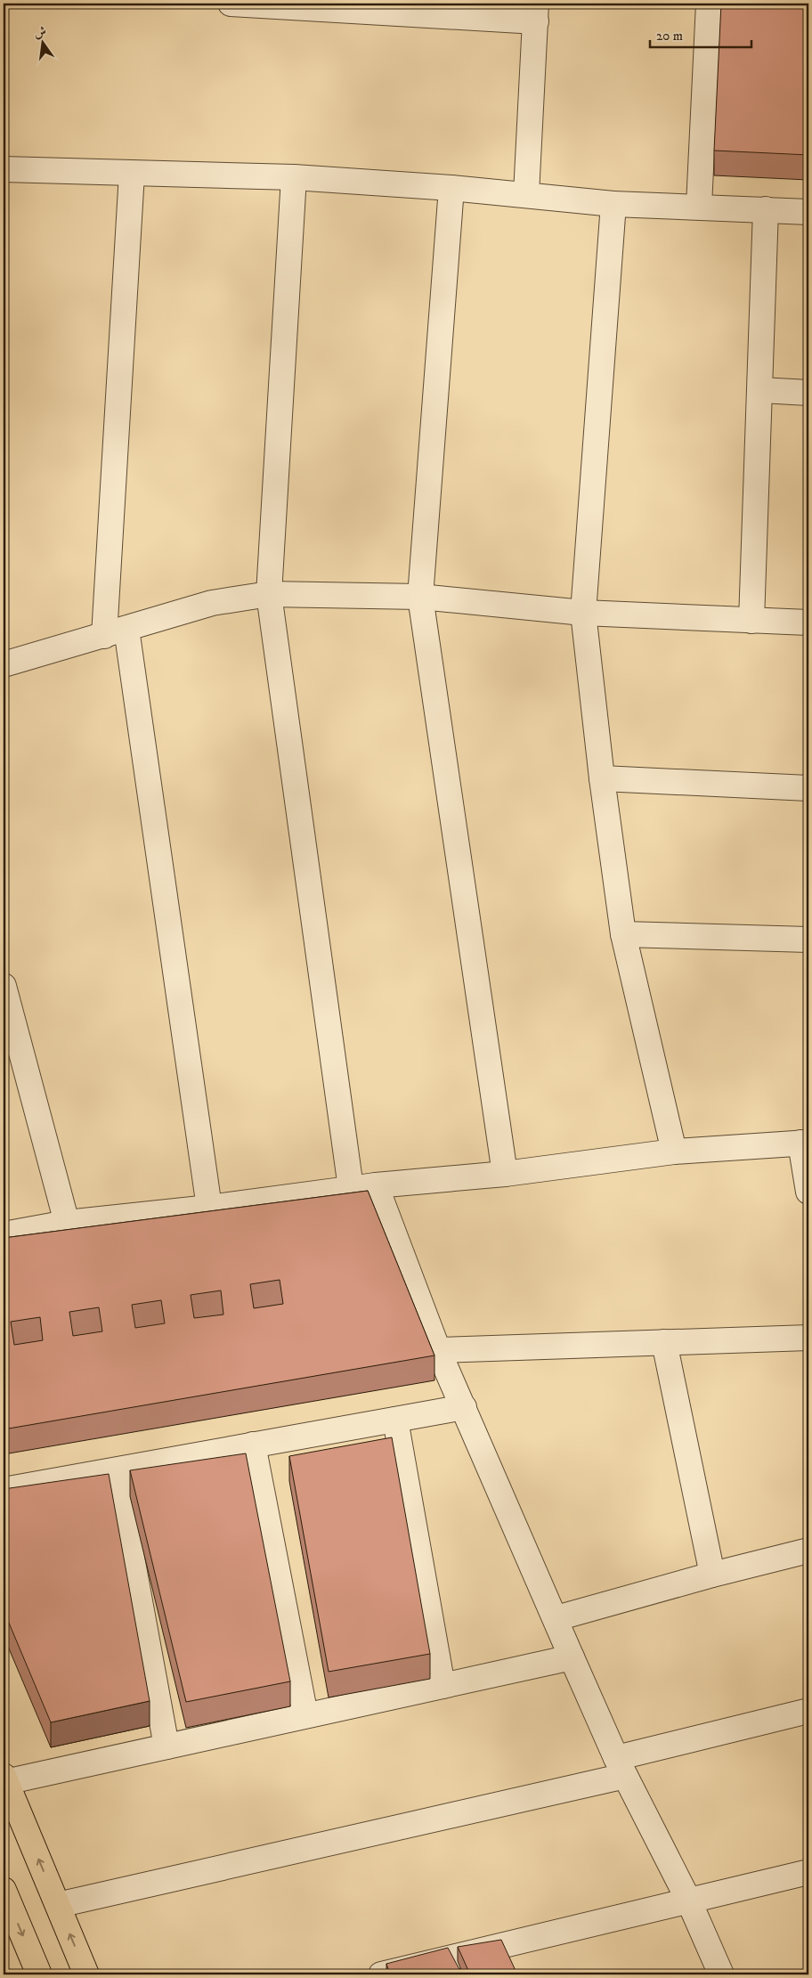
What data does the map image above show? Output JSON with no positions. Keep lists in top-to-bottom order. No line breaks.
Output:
{"scale_bar":"20 m","north":"top"}
